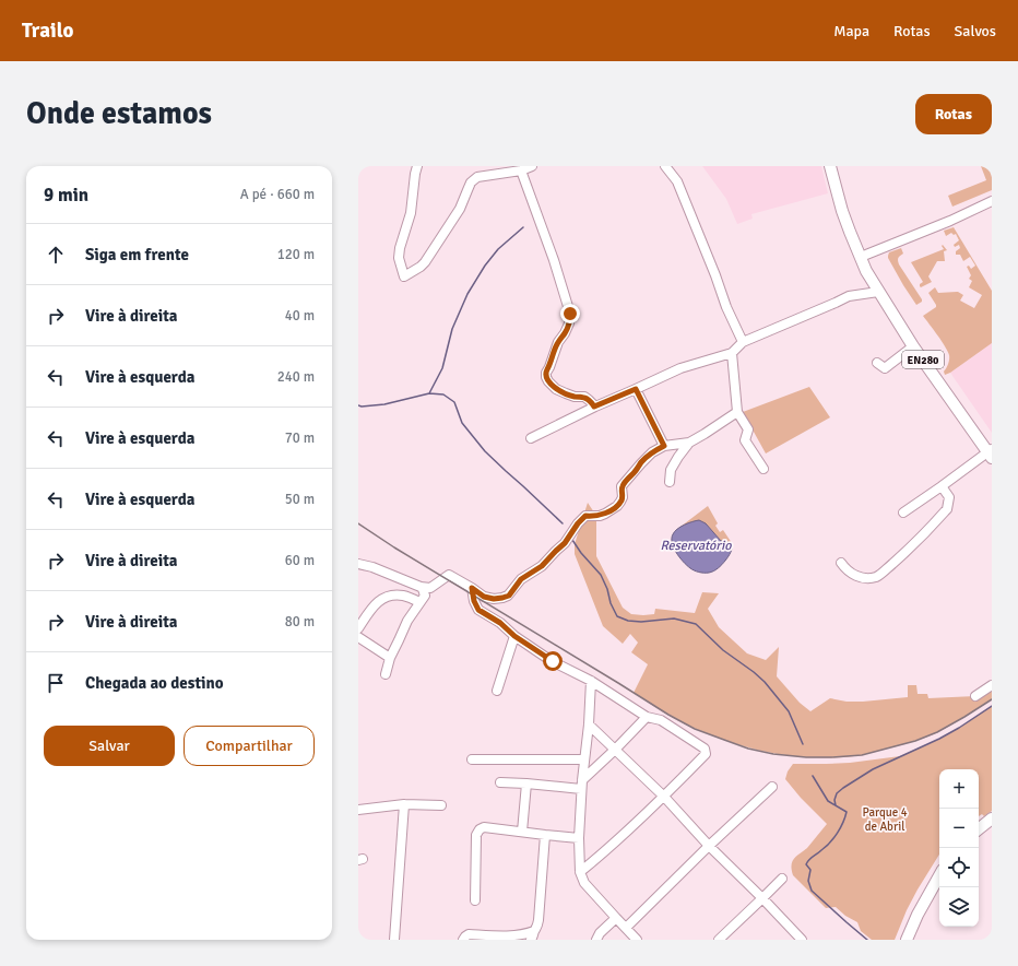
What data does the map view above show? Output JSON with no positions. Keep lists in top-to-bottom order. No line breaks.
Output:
{"streets":{"main road":["EN280"]},"water":["Reservatório"],"parks":["Parque 4 de Abril"],"page":{"header":"Trailo","nav":["Mapa","Rotas","Salvos"],"buttons":["Rotas",["Salvar","Compartilhar"]],"title":"Onde estamos","heading":["9 min","A pé · 660 m"],"list":[["Siga em frente","120 m"],["Vire à direita","40 m"],["Vire à esquerda","240 m"],["Vire à esquerda","70 m"],["Vire à esquerda","50 m"],["Vire à direita","60 m"],["Vire à direita","80 m"],"Chegada ao destino"],"map_buttons":["+","−"]}}
